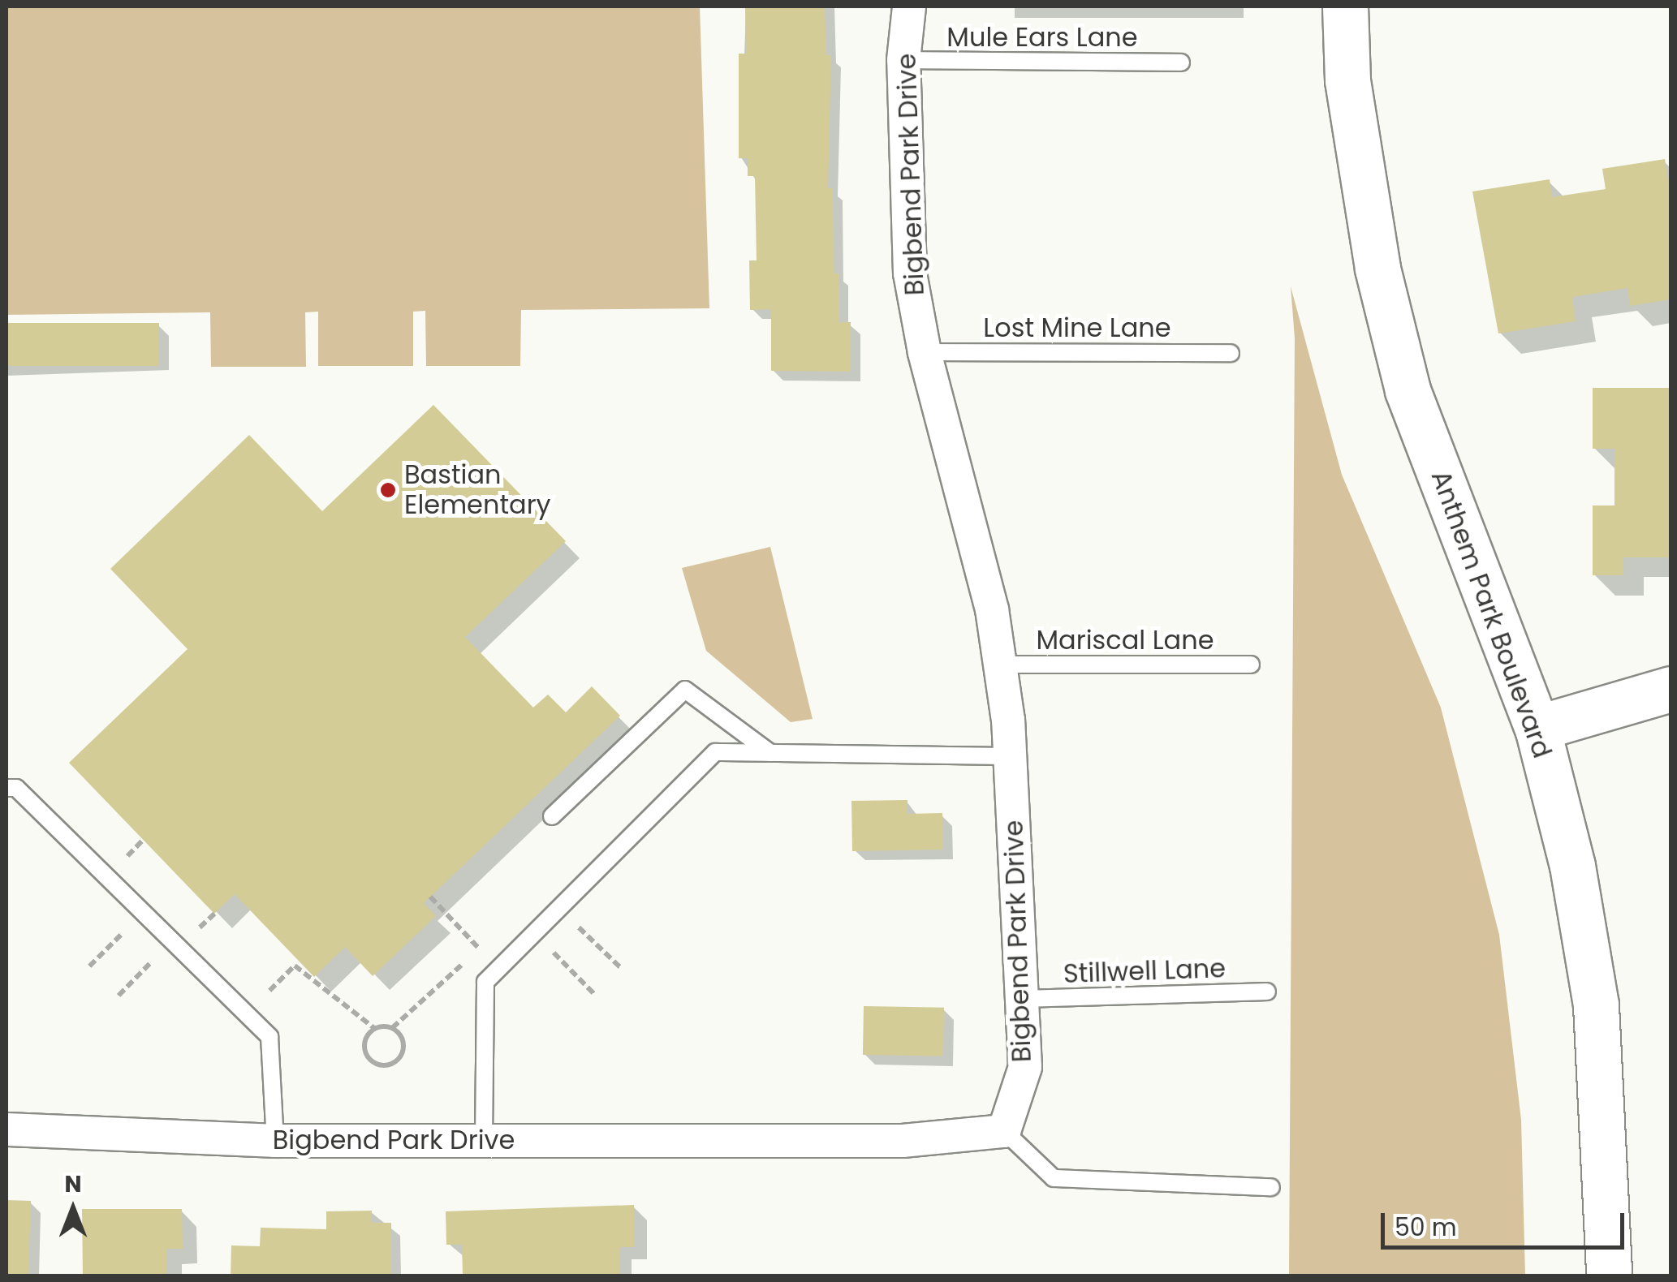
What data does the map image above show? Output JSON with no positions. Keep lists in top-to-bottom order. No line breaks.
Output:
{"streets":{"main road":["Anthem Park Boulevard"],"street":["Bigbend Park Drive"],"lane":["Mule Ears Lane","Lost Mine Lane","Mariscal Lane","Stillwell Lane"]},"crossings":[["Mule Ears Lane","Bigbend Park Drive"],["Bigbend Park Drive","Lost Mine Lane"],["Bigbend Park Drive","Mariscal Lane"],["Bigbend Park Drive","Stillwell Lane"]],"places":["Bastian Elementary"],"scale_bar":"50 m","north":"top"}
